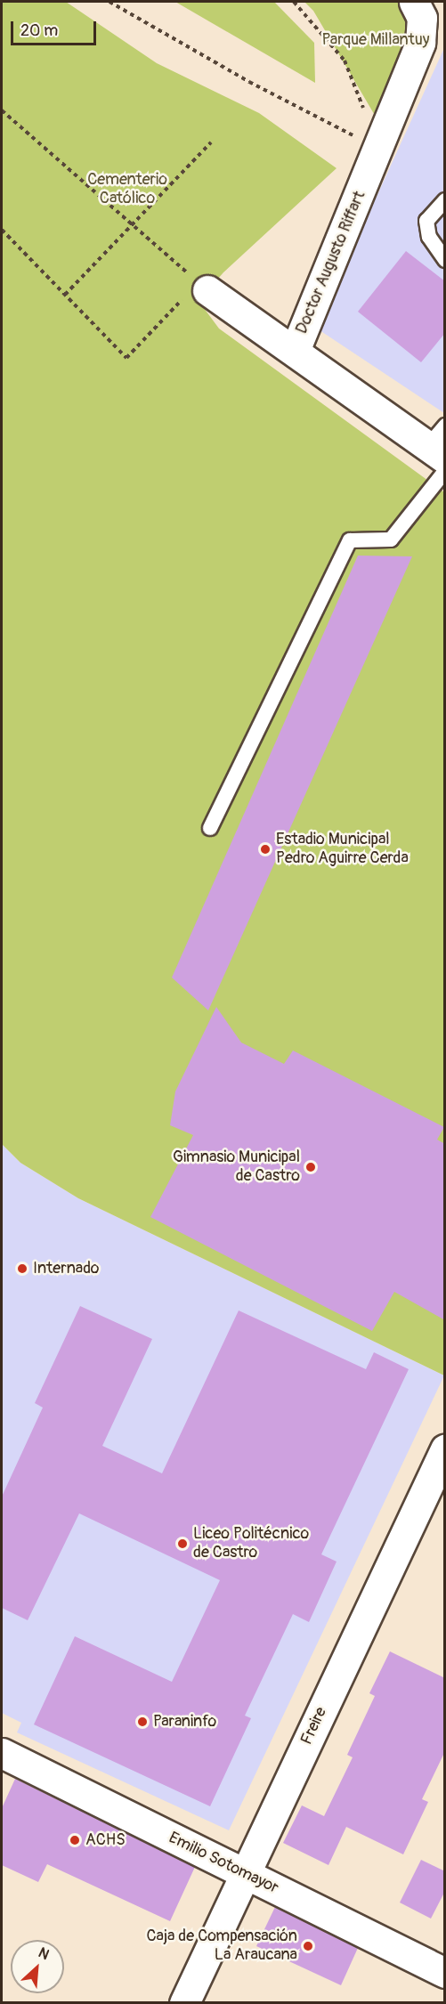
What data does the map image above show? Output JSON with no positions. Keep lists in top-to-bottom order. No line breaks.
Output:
{"streets":{"street":["Doctor Augusto Riffart","Freire","Emilio Sotomayor"]},"crossings":[["Freire","Emilio Sotomayor"]],"parks":["Parque Millantuy","Cementerio Católico"],"places":["Estadio Municipal Pedro Aguirre Cerda","Gimnasio Municipal de Castro","Internado","Liceo Politécnico de Castro","Paraninfo","ACHS","Caja de Compensación La Araucana"],"scale_bar":"20 m","north":"top right"}
